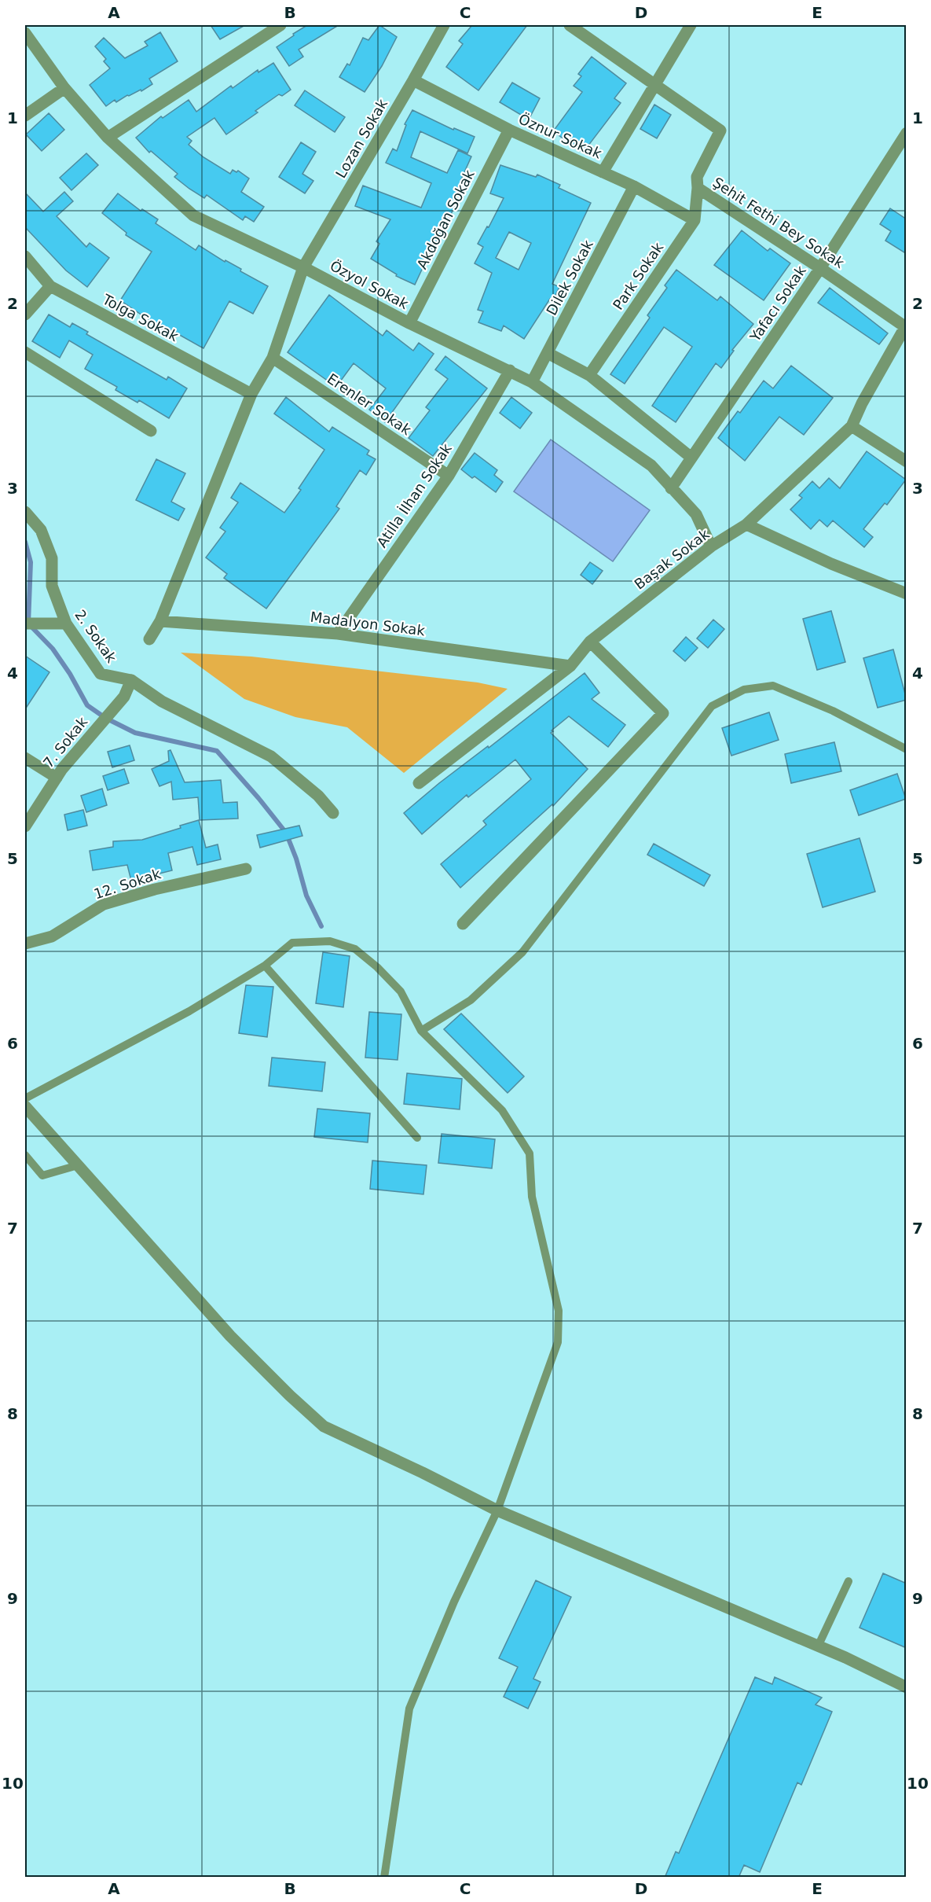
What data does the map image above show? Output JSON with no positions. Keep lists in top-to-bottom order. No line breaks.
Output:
{"streets":{"street":["Öznur Sokak","Lozan Sokak","Akdoğan Sokak","Şehit Fethi Bey Sokak","Park Sokak","Dilek Sokak","Özyol Sokak","Yafacı Sokak","Tolga Sokak","Erenler Sokak","Atilla İlhan Sokak","Başak Sokak","Madalyon Sokak","2. Sokak","7. Sokak","12. Sokak"]},"crossings":[["Öznur Sokak","Lozan Sokak"],["Öznur Sokak","Akdoğan Sokak"],["Öznur Sokak","Park Sokak"],["Öznur Sokak","Dilek Sokak"],["Lozan Sokak","Özyol Sokak"],["Akdoğan Sokak","Özyol Sokak"],["Şehit Fethi Bey Sokak","Park Sokak"],["Şehit Fethi Bey Sokak","Yafacı Sokak"],["Şehit Fethi Bey Sokak","Başak Sokak"],["Dilek Sokak","Özyol Sokak"],["Özyol Sokak","Yafacı Sokak"],["Özyol Sokak","Atilla İlhan Sokak"],["Özyol Sokak","Başak Sokak"],["Erenler Sokak","Atilla İlhan Sokak"],["Atilla İlhan Sokak","Madalyon Sokak"],["Başak Sokak","Madalyon Sokak"],["2. Sokak","7. Sokak"]],"grid":{"columns":["A","B","C","D","E"],"rows":["1","2","3","4","5","6","7","8","9","10"]}}
